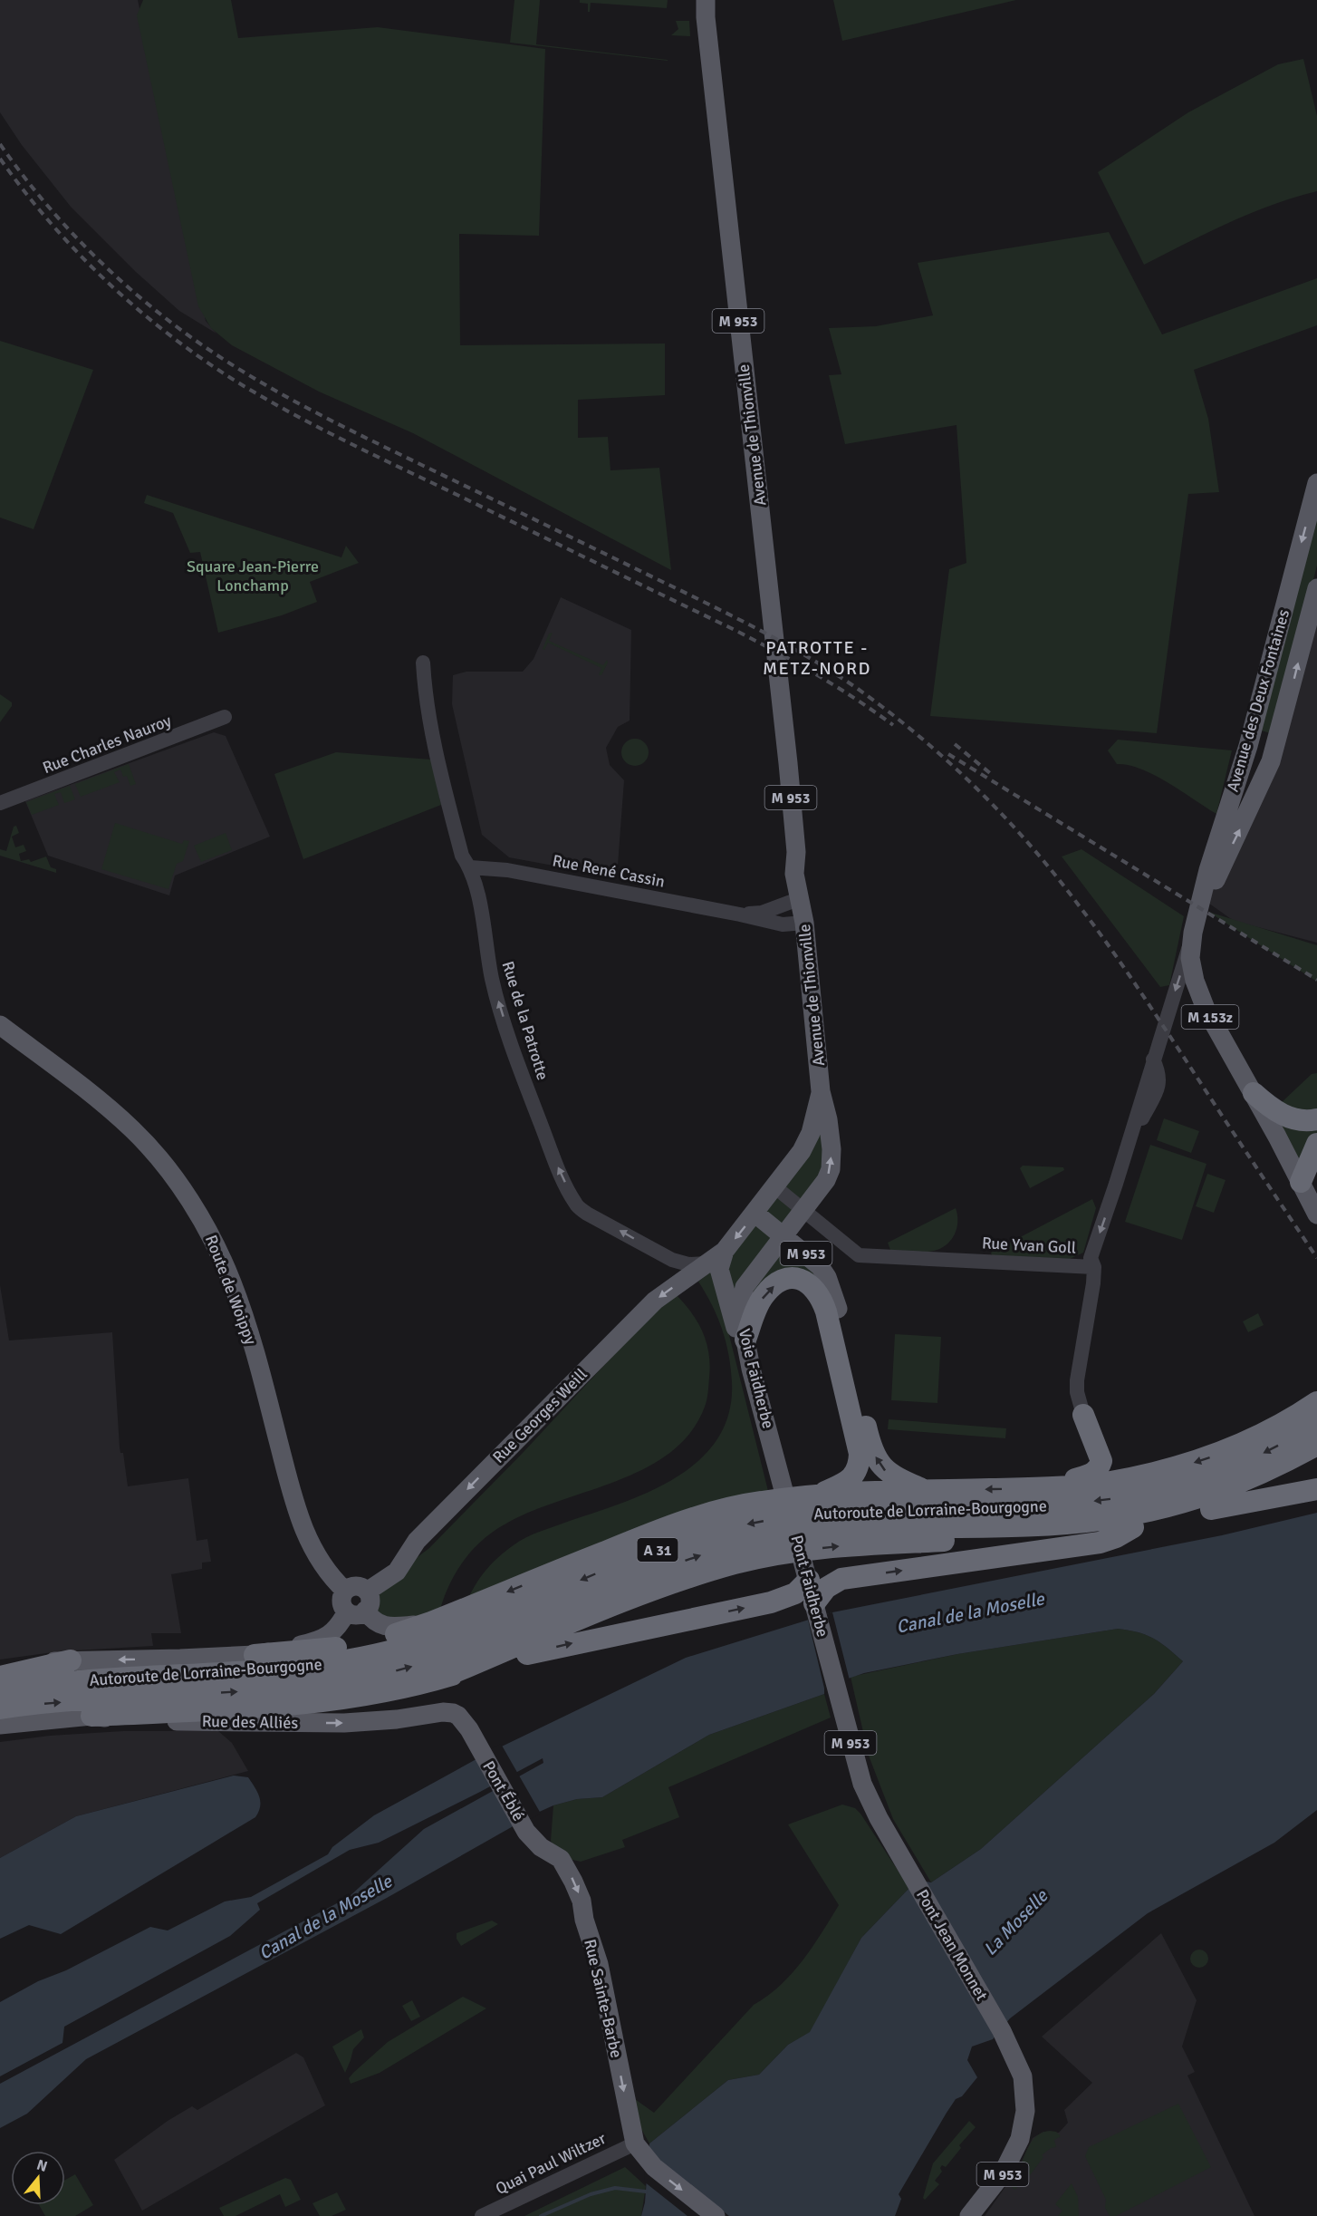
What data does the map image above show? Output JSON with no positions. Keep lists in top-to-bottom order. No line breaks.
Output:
{"streets":{"highway":["Autoroute de Lorraine-Bourgogne","A 31"],"main road":["M 953","Avenue de Thionville","Avenue des Deux Fontaines","M 153z","Route de Woippy","Voie Faidherbe","Rue Georges Weill","Pont Faidherbe","Rue des Alliés","Pont Éblé","Pont Jean Monnet","Rue Sainte-Barbe"],"street":["Rue Charles Nauroy","Rue René Cassin","Rue de la Patrotte","Rue Yvan Goll","Quai Paul Wiltzer"]},"crossings":[["M 953","Avenue de Thionville"],["M 953","Rue de la Patrotte"],["M 953","Rue Yvan Goll"],["M 953","Voie Faidherbe"],["M 953","Rue Georges Weill"],["Avenue de Thionville","Rue René Cassin"],["Avenue des Deux Fontaines","M 153z"],["Avenue des Deux Fontaines","Rue Yvan Goll"],["Rue René Cassin","Rue de la Patrotte"],["Rue de la Patrotte","Rue Georges Weill"],["Route de Woippy","Rue Georges Weill"],["Voie Faidherbe","Pont Faidherbe"],["Pont Faidherbe","Pont Jean Monnet"],["Rue des Alliés","Pont Éblé"],["Pont Éblé","Rue Sainte-Barbe"],["Rue Sainte-Barbe","Quai Paul Wiltzer"]],"one_way":["Rue de la Patrotte","Rue Georges Weill","Rue Sainte-Barbe"],"districts":["PATROTTE - METZ-NORD"],"water":["Canal de la Moselle","La Moselle"],"parks":["Square Jean-Pierre Lonchamp"],"north":"top"}
